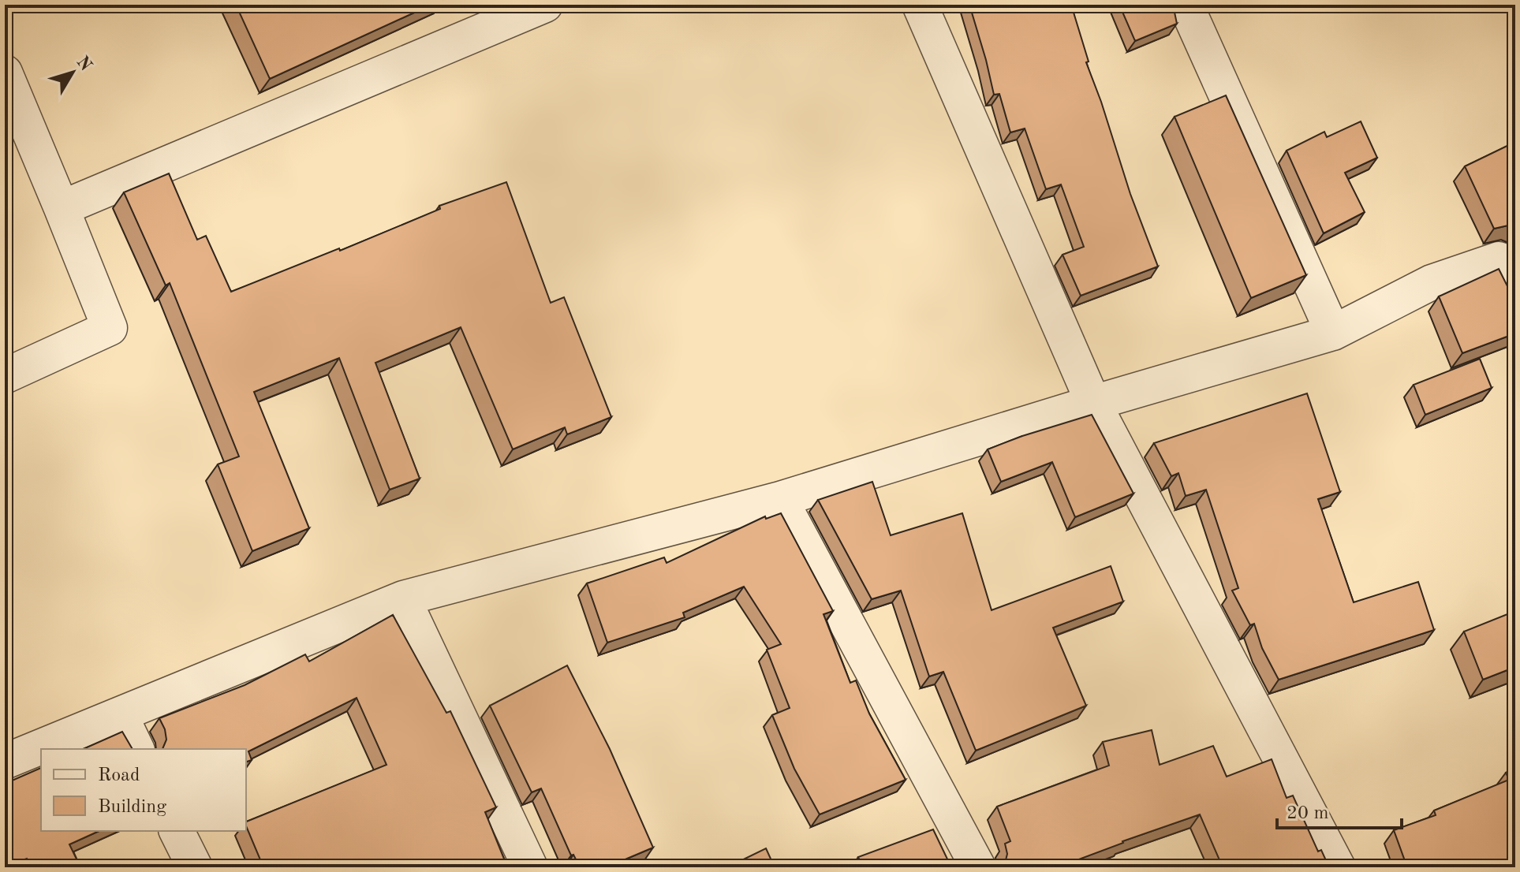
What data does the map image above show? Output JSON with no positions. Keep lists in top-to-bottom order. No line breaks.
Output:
{"legend":["Road","Building"],"scale_bar":"20 m","north":"top right"}
